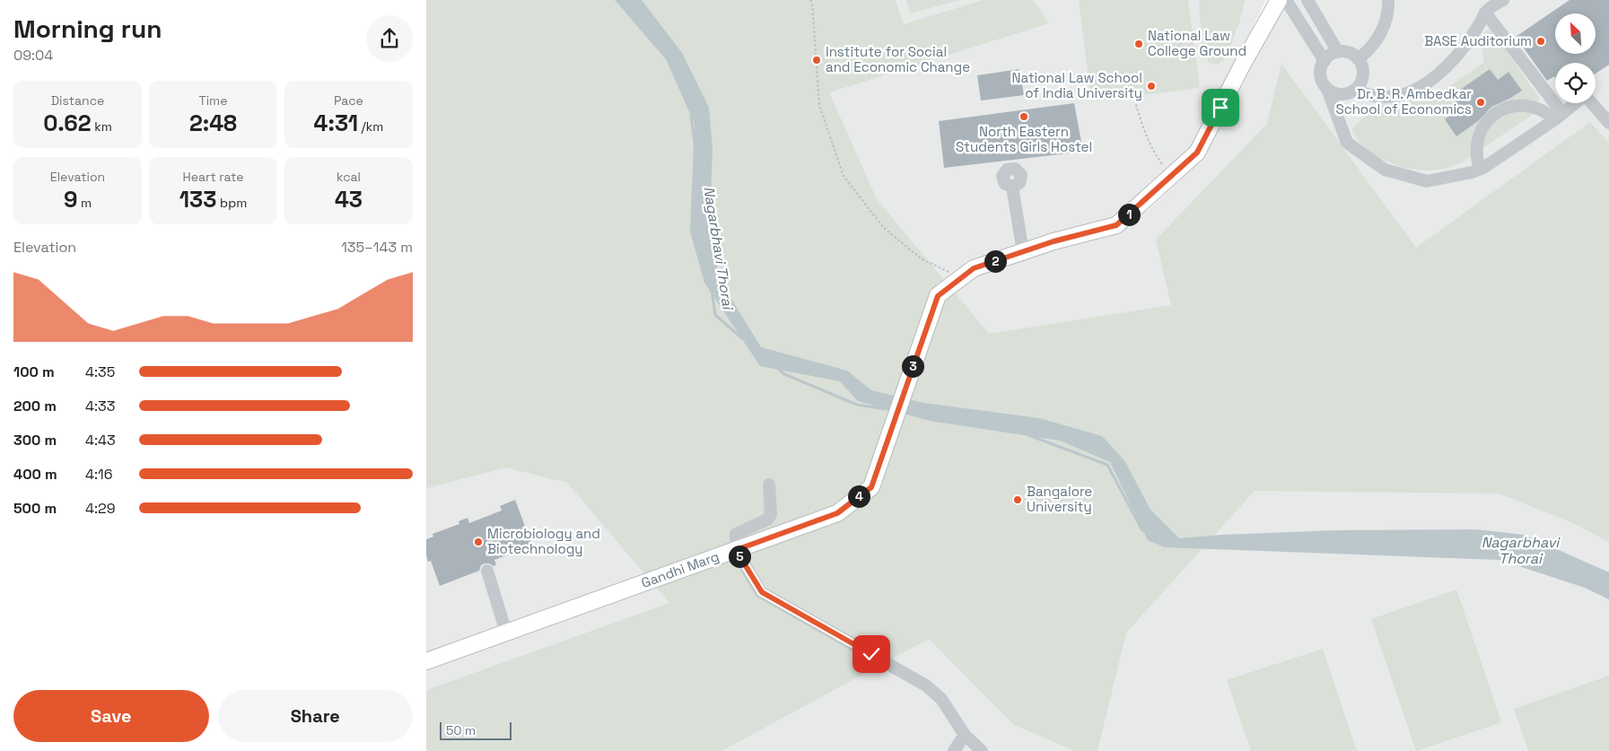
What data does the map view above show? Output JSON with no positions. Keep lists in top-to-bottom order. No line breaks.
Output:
{"streets":{"main road":["Gandhi Marg"]},"water":["Nagarbhavi Thorai"],"places":["BASE Auditorium","National Law College Ground","Institute for Social and Economic Change","National Law School of India University","Dr. B. R. Ambedkar School of Economics","North Eastern Students Girls Hostel","Bangalore University","Microbiology and Biotechnology"],"scale_bar":"50 m","north":"top left","page":{"heading":["Morning run","09:04"],"stats":[["Distance","0.62 km"],["Time","2:48"],["Pace","4:31 /km"],["Elevation","9 m"],["Heart rate","133 bpm"],["kcal","43"]],"pins":["1","2","3","4","5"],"chart":["Elevation","135–143 m"],"list":[{"name":"100 m","note":"4:35"},{"name":"200 m","note":"4:33"},{"name":"300 m","note":"4:43"},{"name":"400 m","note":"4:16"},{"name":"500 m","note":"4:29"}],"buttons":["Save","Share"],"scale":"50 m"}}
